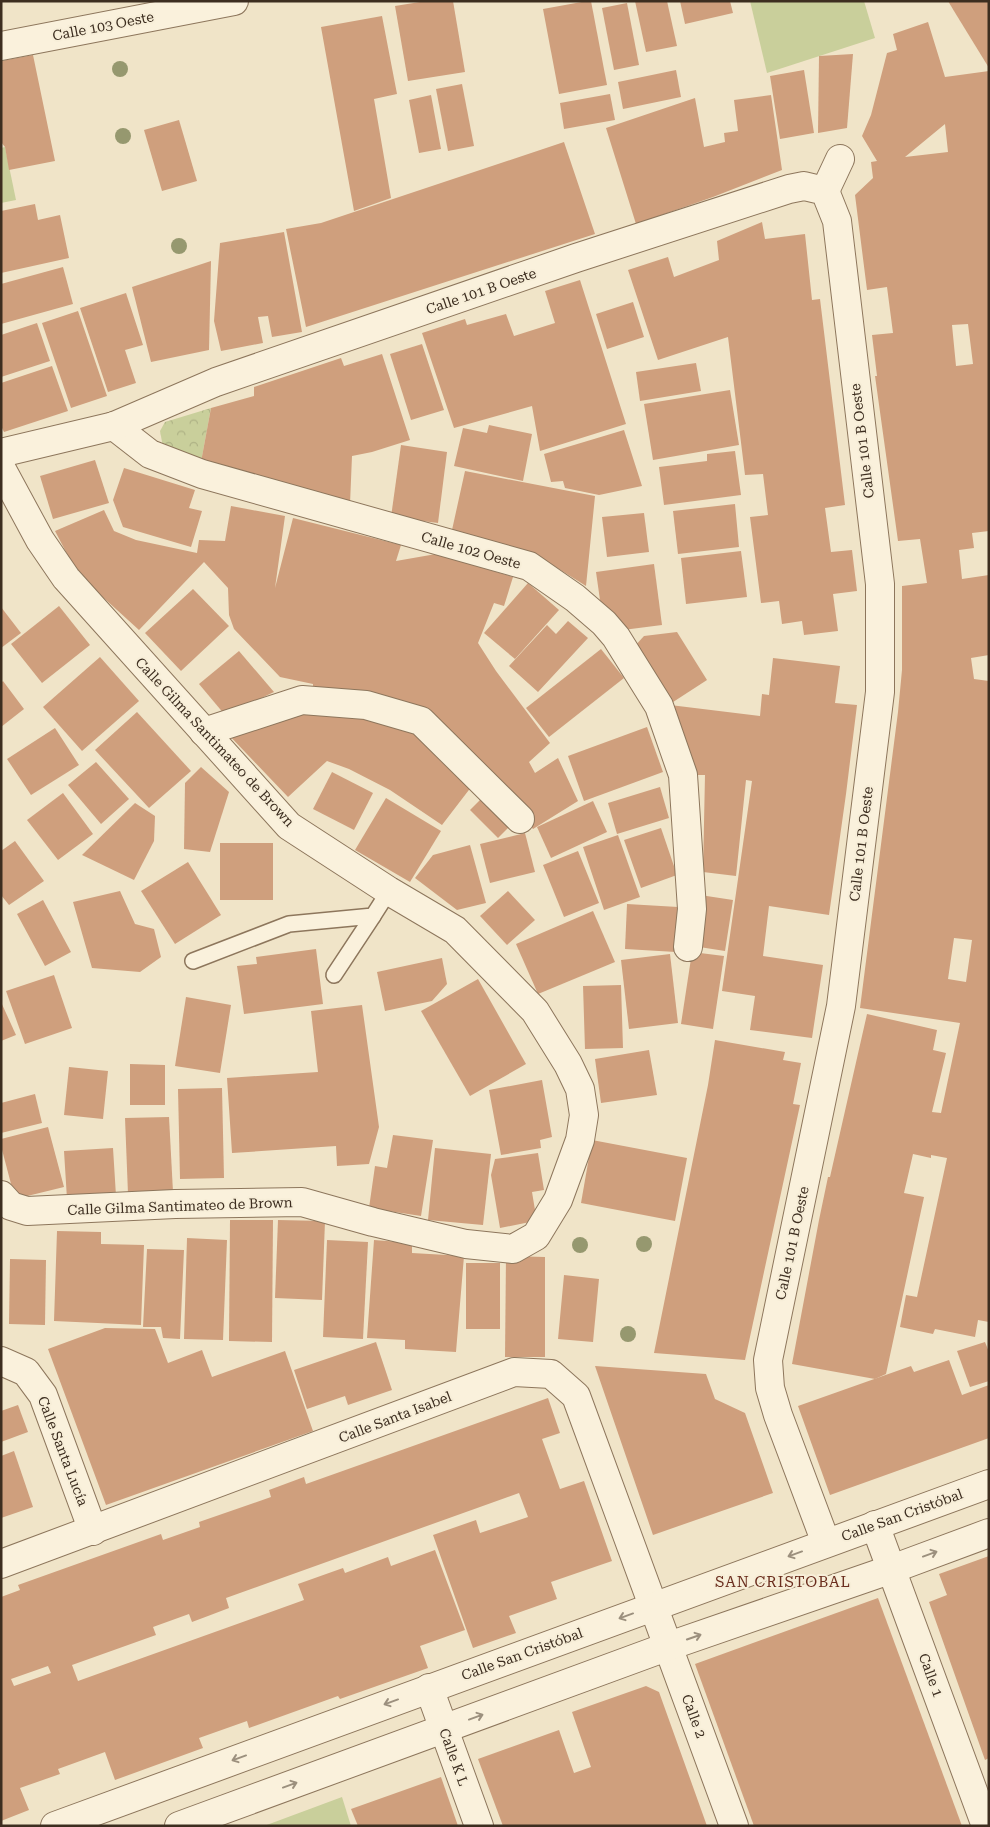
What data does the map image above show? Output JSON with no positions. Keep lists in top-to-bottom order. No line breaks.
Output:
{"streets":{"street":["Calle 103 Oeste","Calle 101 B Oeste","Calle 102 Oeste","Calle Gilma Santimateo de Brown","Calle Santa Isabel","Calle Santa Lucía","Calle San Cristóbal","Calle 1","Calle 2","Calle K L"]},"crossings":[["Calle 101 B Oeste","Calle 102 Oeste"],["Calle 101 B Oeste","Calle San Cristóbal"],["Calle Santa Isabel","Calle Santa Lucía"],["Calle Santa Isabel","Calle San Cristóbal"],["Calle Santa Isabel","Calle 2"],["Calle San Cristóbal","Calle 1"],["Calle San Cristóbal","Calle 2"],["Calle San Cristóbal","Calle K L"]],"districts":["SAN CRISTOBAL"]}
